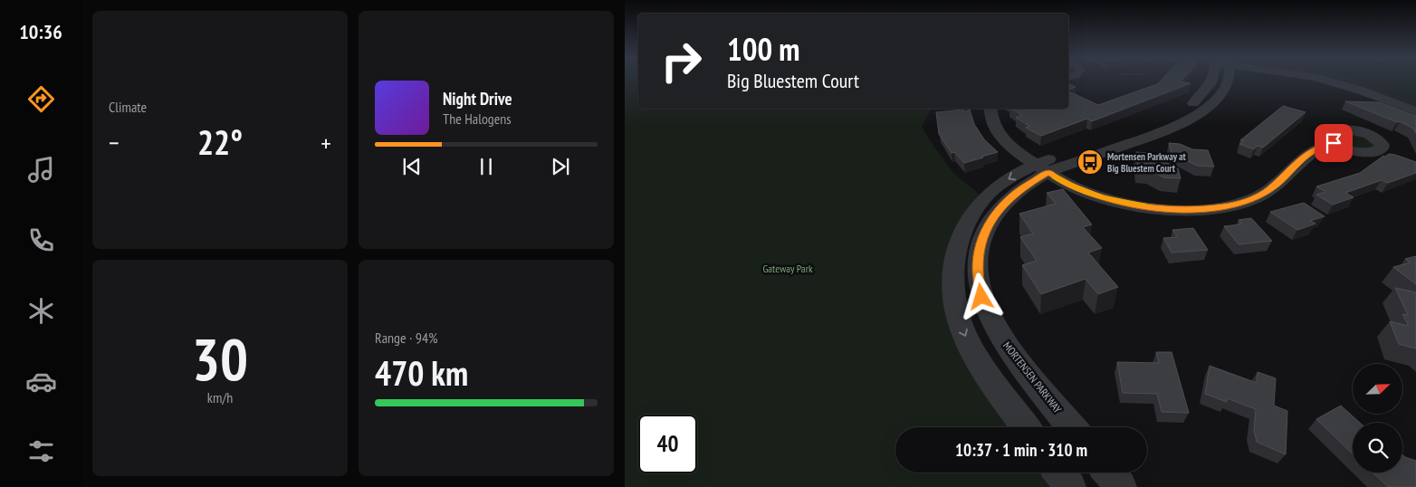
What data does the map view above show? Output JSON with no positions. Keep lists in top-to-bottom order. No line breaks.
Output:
{"streets":{"street":["MORTENSEN PARKWAY"]},"parks":["Gateway Park"],"places":{"bus stop":["Mortensen Parkway at Big Bluestem Court"]},"north":"top right","page":{"tabs":"10:36","tile":["Climate",["30","km/h"],["Range · 94%","470 km"]],"turn":["100 m","Big Bluestem Court"],"song":["Night Drive","The Halogens"],"heat":["−","22°","+"],"limit":"40","trip":"10:37 · 1 min · 310 m"}}
